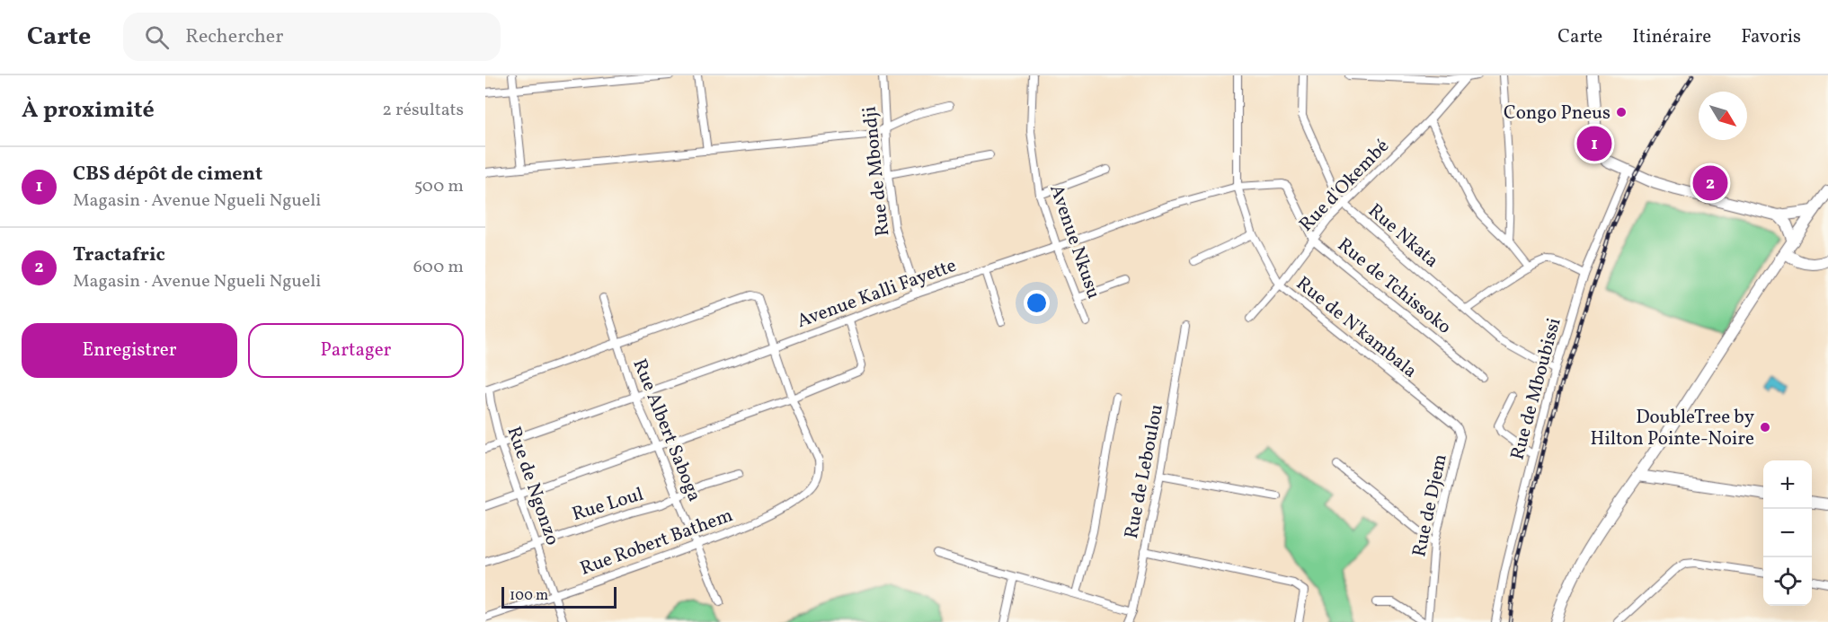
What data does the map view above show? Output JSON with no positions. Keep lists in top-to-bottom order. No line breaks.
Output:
{"streets":{"street":["Rue de Mbondji","Rue d'Okembé","Rue Nkata","Avenue Nkusu","Rue de Tchissoko","Avenue Kalli Fayette","Rue de N'kambala","Rue de Mboubissi","Rue Albert Saboga","Rue de Leboulou","Rue de Ngonzo","Rue Loul","Rue de Djem","Rue Robert Bathem"]},"crossings":[["Rue de Mbondji","Avenue Kalli Fayette"],["Rue d'Okembé","Rue Nkata"],["Rue d'Okembé","Rue de Tchissoko"],["Rue d'Okembé","Rue de N'kambala"],["Rue Nkata","Rue de Mboubissi"],["Avenue Nkusu","Avenue Kalli Fayette"],["Rue de Tchissoko","Avenue Kalli Fayette"],["Avenue Kalli Fayette","Rue de N'kambala"],["Avenue Kalli Fayette","Rue Albert Saboga"],["Avenue Kalli Fayette","Rue de Ngonzo"],["Avenue Kalli Fayette","Rue Robert Bathem"],["Rue de N'kambala","Rue de Djem"],["Rue Albert Saboga","Rue Loul"],["Rue Albert Saboga","Rue Robert Bathem"],["Rue de Ngonzo","Rue Loul"],["Rue de Ngonzo","Rue Robert Bathem"]],"places":["Congo Pneus","DoubleTree by Hilton Pointe-Noire"],"scale_bar":"100 m","north":"bottom right","page":{"header":"Carte","search":"Rechercher","nav":["Carte","Itinéraire","Favoris"],"heading":["À proximité","2 résultats"],"pins":["1","2"],"list":[{"mark":"1","name":"CBS dépôt de ciment","note":"Magasin · Avenue Ngueli Ngueli","value":"500 m"},{"mark":"2","name":"Tractafric","note":"Magasin · Avenue Ngueli Ngueli","value":"600 m"}],"buttons":["Enregistrer","Partager"],"map_buttons":["+","−"],"scale":"100 m"}}
